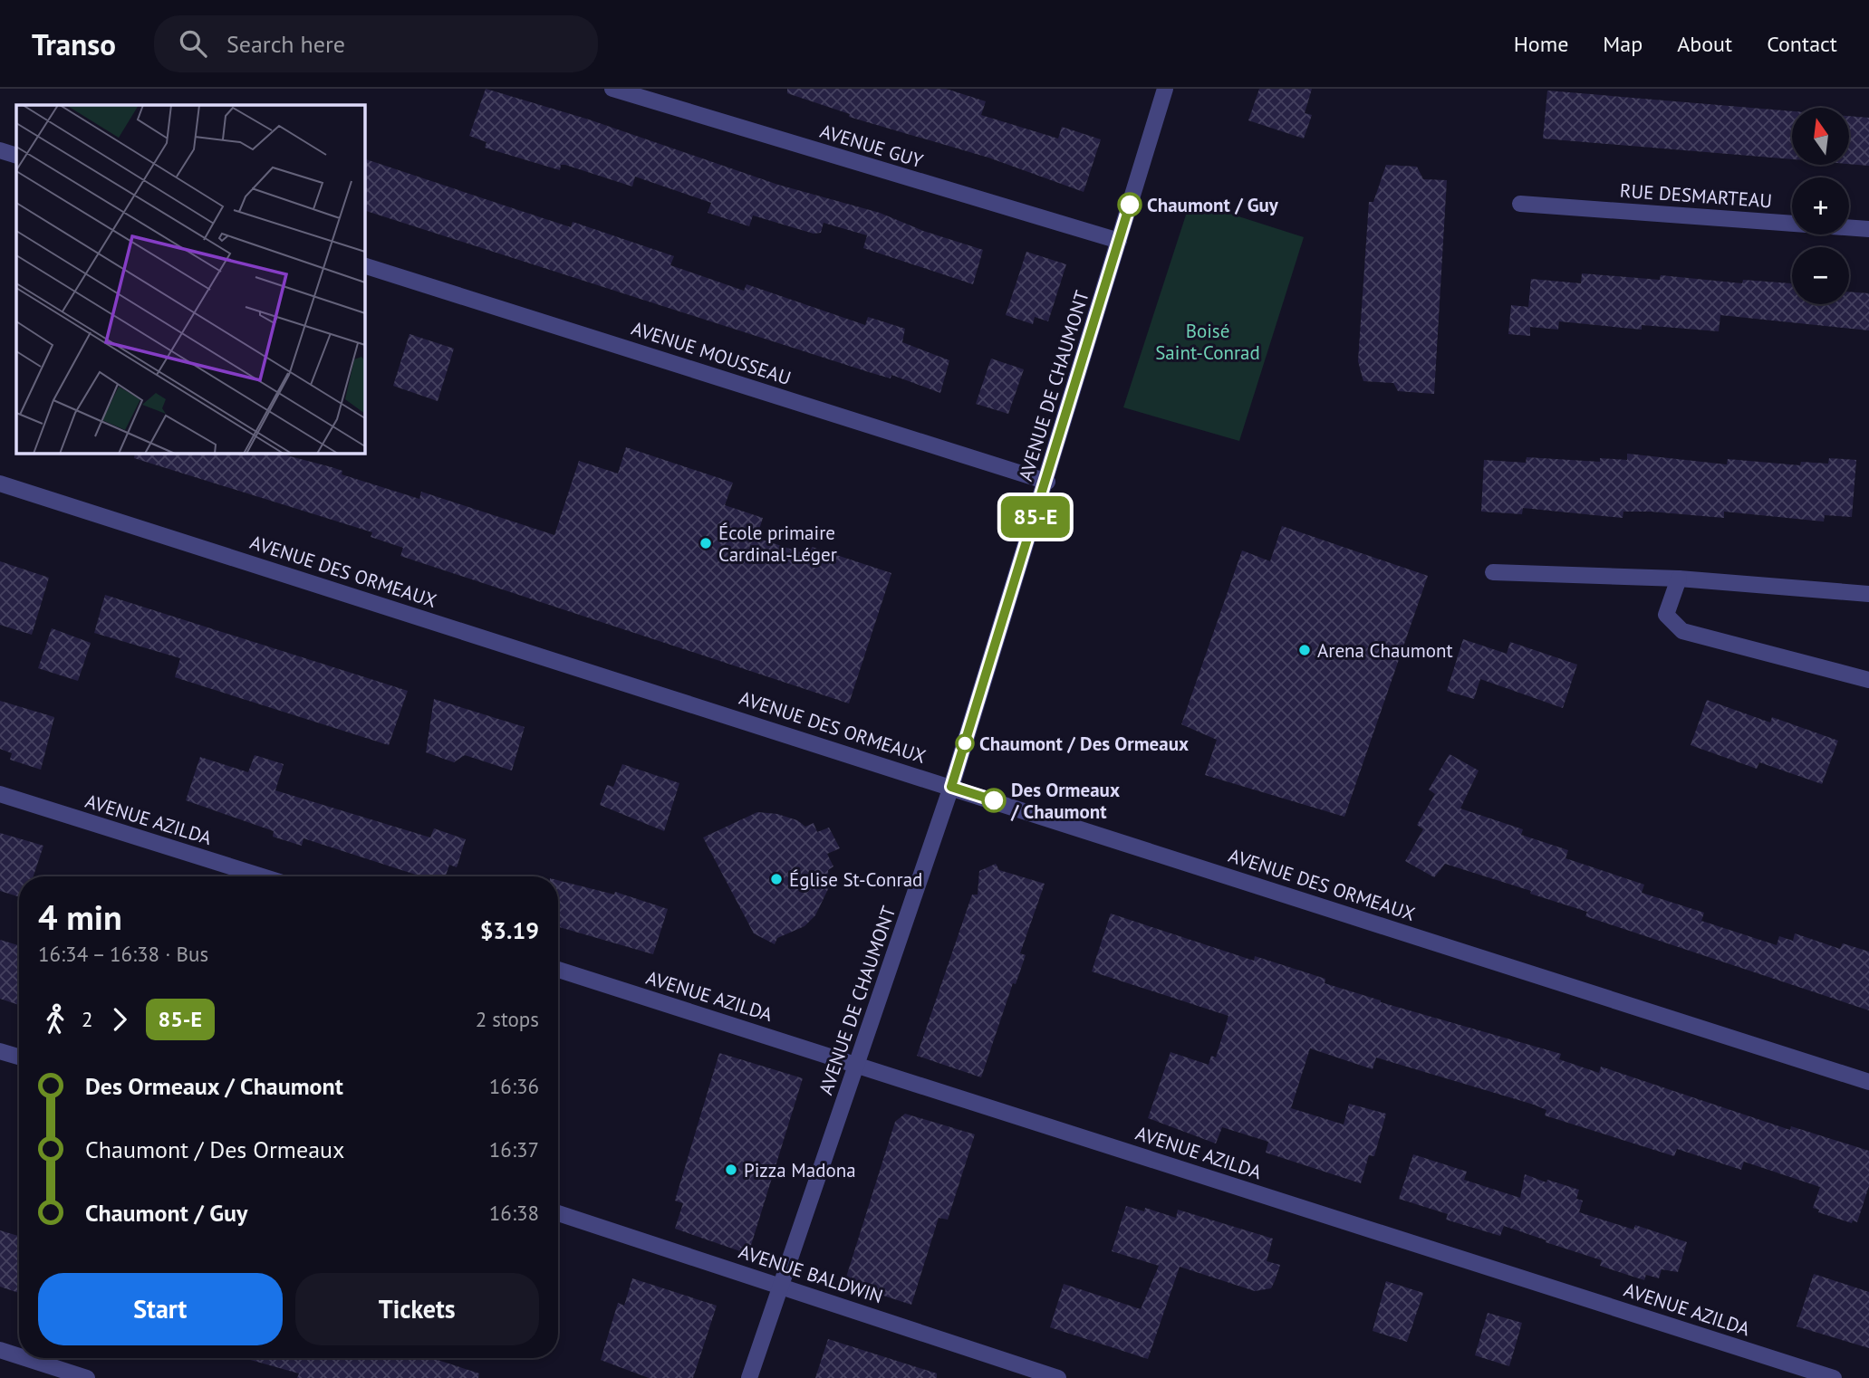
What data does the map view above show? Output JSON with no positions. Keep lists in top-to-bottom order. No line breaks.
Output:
{"streets":{"street":["AVENUE GUY","RUE DESMARTEAU","AVENUE MOUSSEAU","AVENUE DE CHAUMONT","AVENUE DES ORMEAUX","AVENUE AZILDA","AVENUE BALDWIN"]},"crossings":[["AVENUE GUY","AVENUE DE CHAUMONT"],["AVENUE MOUSSEAU","AVENUE DE CHAUMONT"],["AVENUE DE CHAUMONT","AVENUE DES ORMEAUX"],["AVENUE DE CHAUMONT","AVENUE AZILDA"],["AVENUE DE CHAUMONT","AVENUE BALDWIN"]],"parks":["Boisé Saint-Conrad"],"places":["Chaumont / Guy","École primaire Cardinal-Léger","Arena Chaumont","Chaumont / Des Ormeaux","Des Ormeaux / Chaumont","Église St-Conrad","Pizza Madona"],"lines":["bus line 85-E"],"north":"top","page":{"header":"Transo","search":"Search here","nav":["Home","Map","About","Contact"],"on_map":"85-E","map_buttons":["+","−"],"heading":["4 min","16:34 – 16:38 · Bus","$3.19"],"legs":["2","85-E","2 stops"],"list":[{"name":"Des Ormeaux / Chaumont","value":"16:36"},{"name":"Chaumont / Des Ormeaux","value":"16:37"},{"name":"Chaumont / Guy","value":"16:38"}],"buttons":["Start","Tickets"]}}
